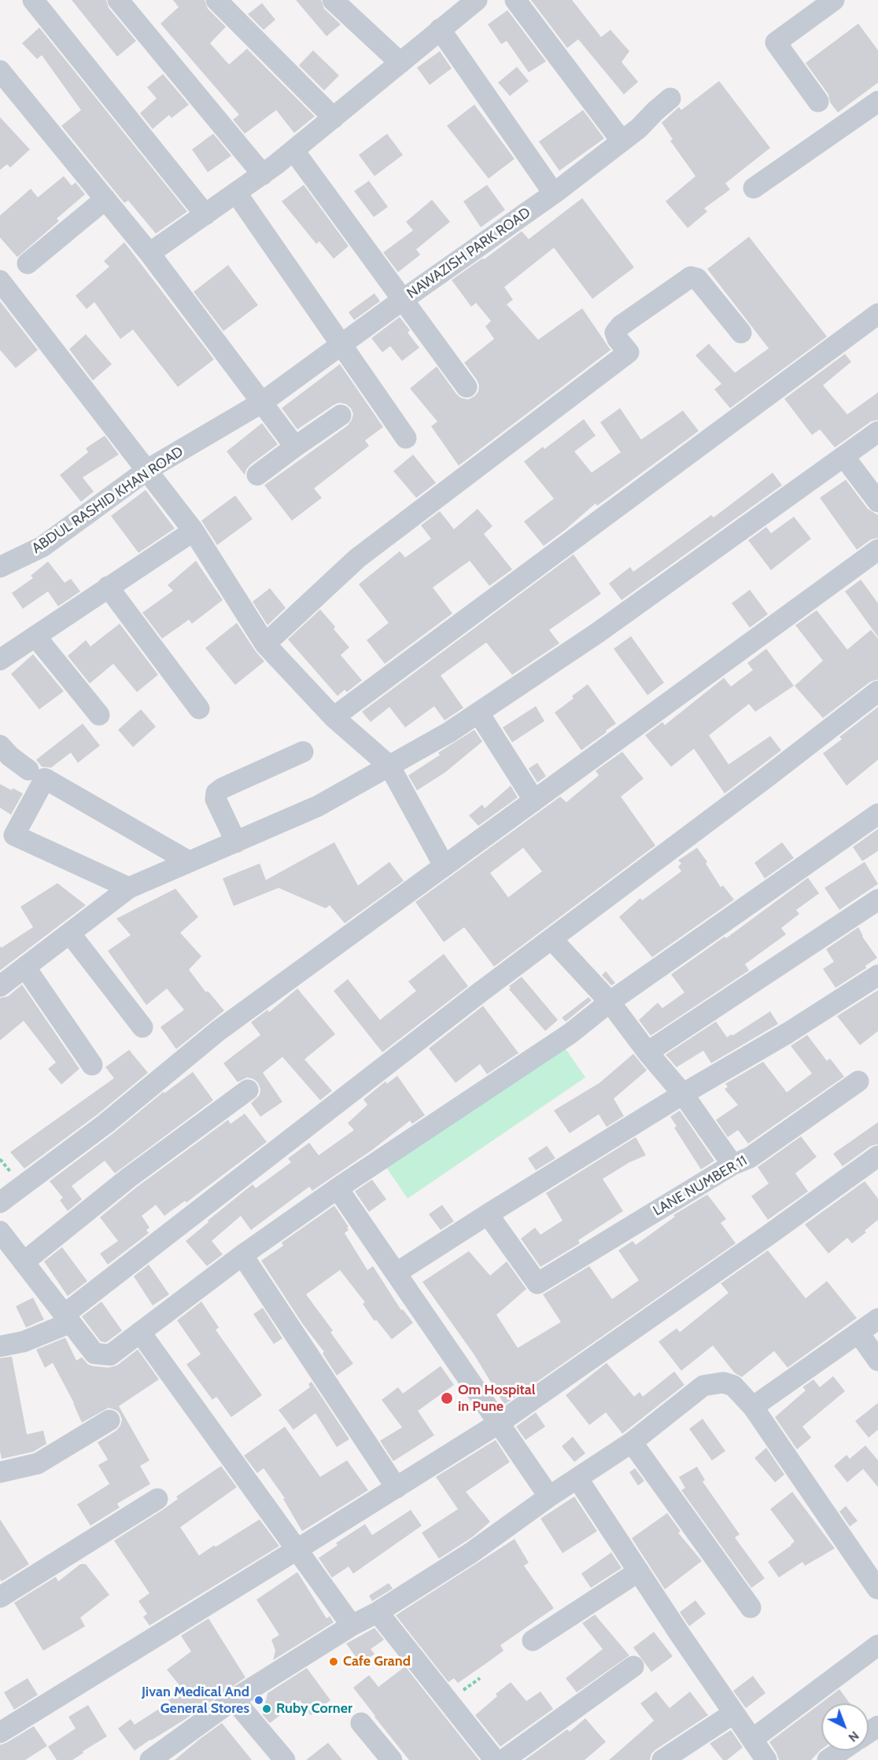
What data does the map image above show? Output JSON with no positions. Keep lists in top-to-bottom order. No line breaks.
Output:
{"streets":{"street":["NAWAZISH PARK ROAD","ABDUL RASHID KHAN ROAD","LANE NUMBER 11"]},"crossings":[["NAWAZISH PARK ROAD","ABDUL RASHID KHAN ROAD"]],"places":["Om Hospital in Pune","Cafe Grand","Jivan Medical And General Stores","Ruby Corner"],"north":"bottom right"}
